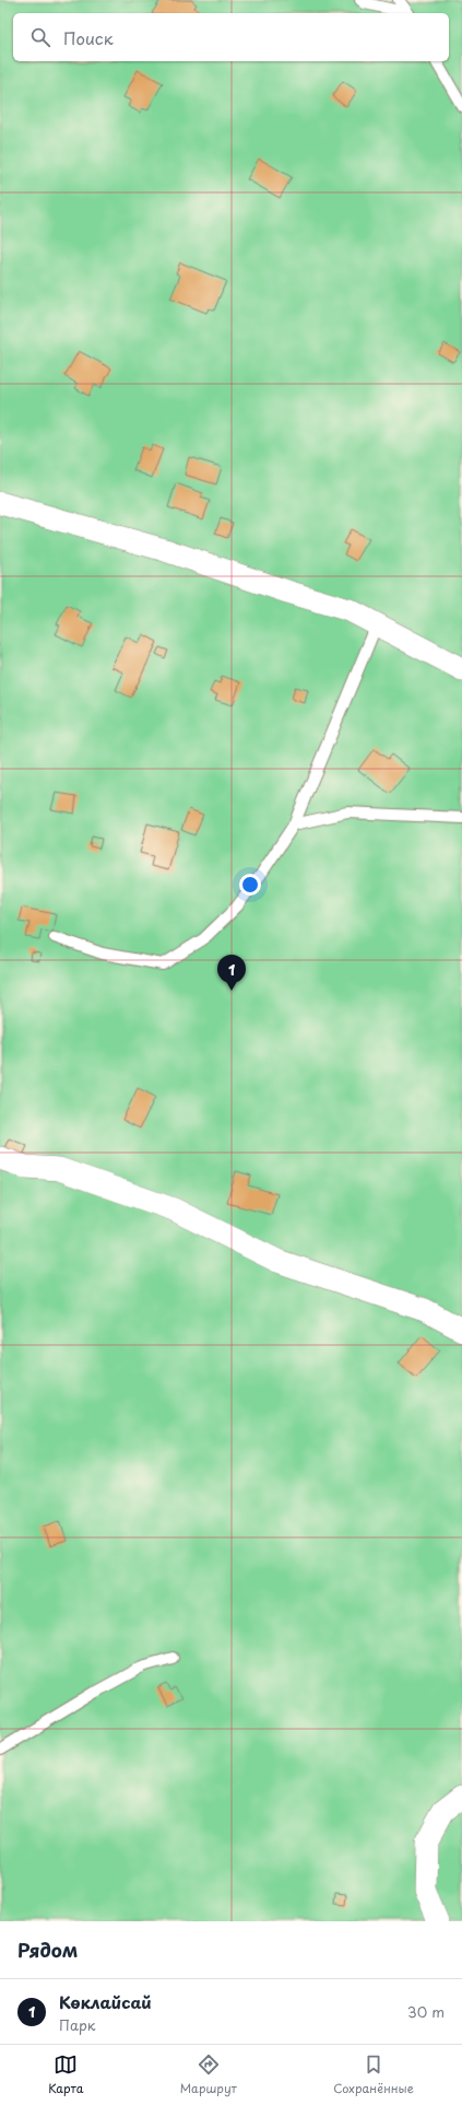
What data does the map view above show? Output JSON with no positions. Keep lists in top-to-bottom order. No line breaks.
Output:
{"page":{"search":"Поиск","pins":"1","heading":"Рядом","list":[{"mark":"1","name":"Көклайсай","note":"Парк","value":"30 m"}],"nav":["Карта","Маршрут","Сохранённые"]}}
